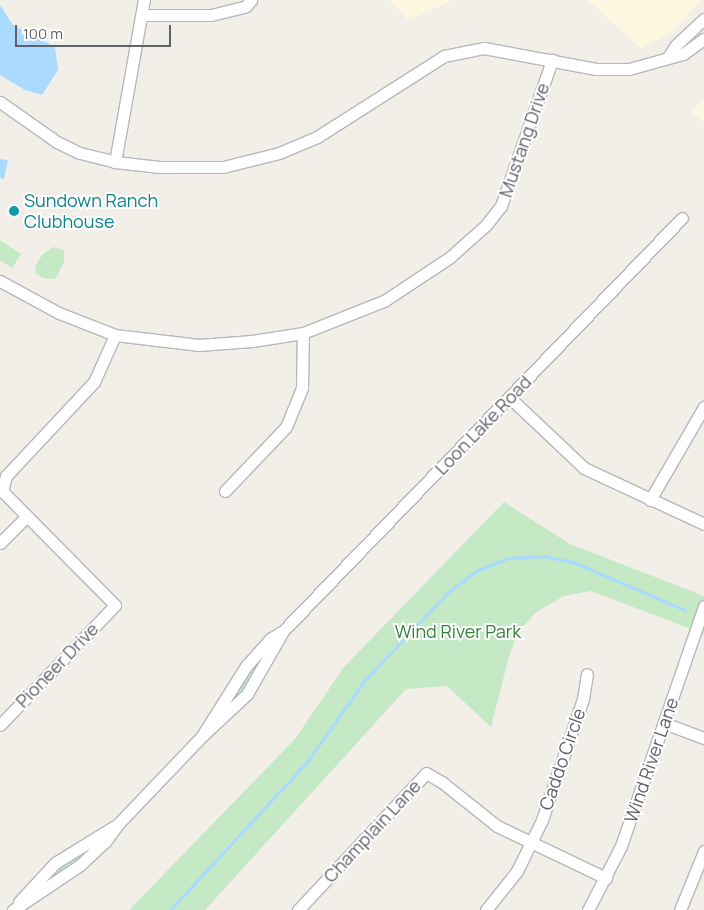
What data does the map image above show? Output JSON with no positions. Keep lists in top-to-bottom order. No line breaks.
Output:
{"streets":{"street":["Mustang Drive","Loon Lake Road","Pioneer Drive","Caddo Circle","Wind River Lane","Champlain Lane"]},"crossings":[["Caddo Circle","Champlain Lane"],["Wind River Lane","Champlain Lane"]],"parks":["Wind River Park"],"places":["Sundown Ranch Clubhouse"],"scale_bar":"100 m"}
